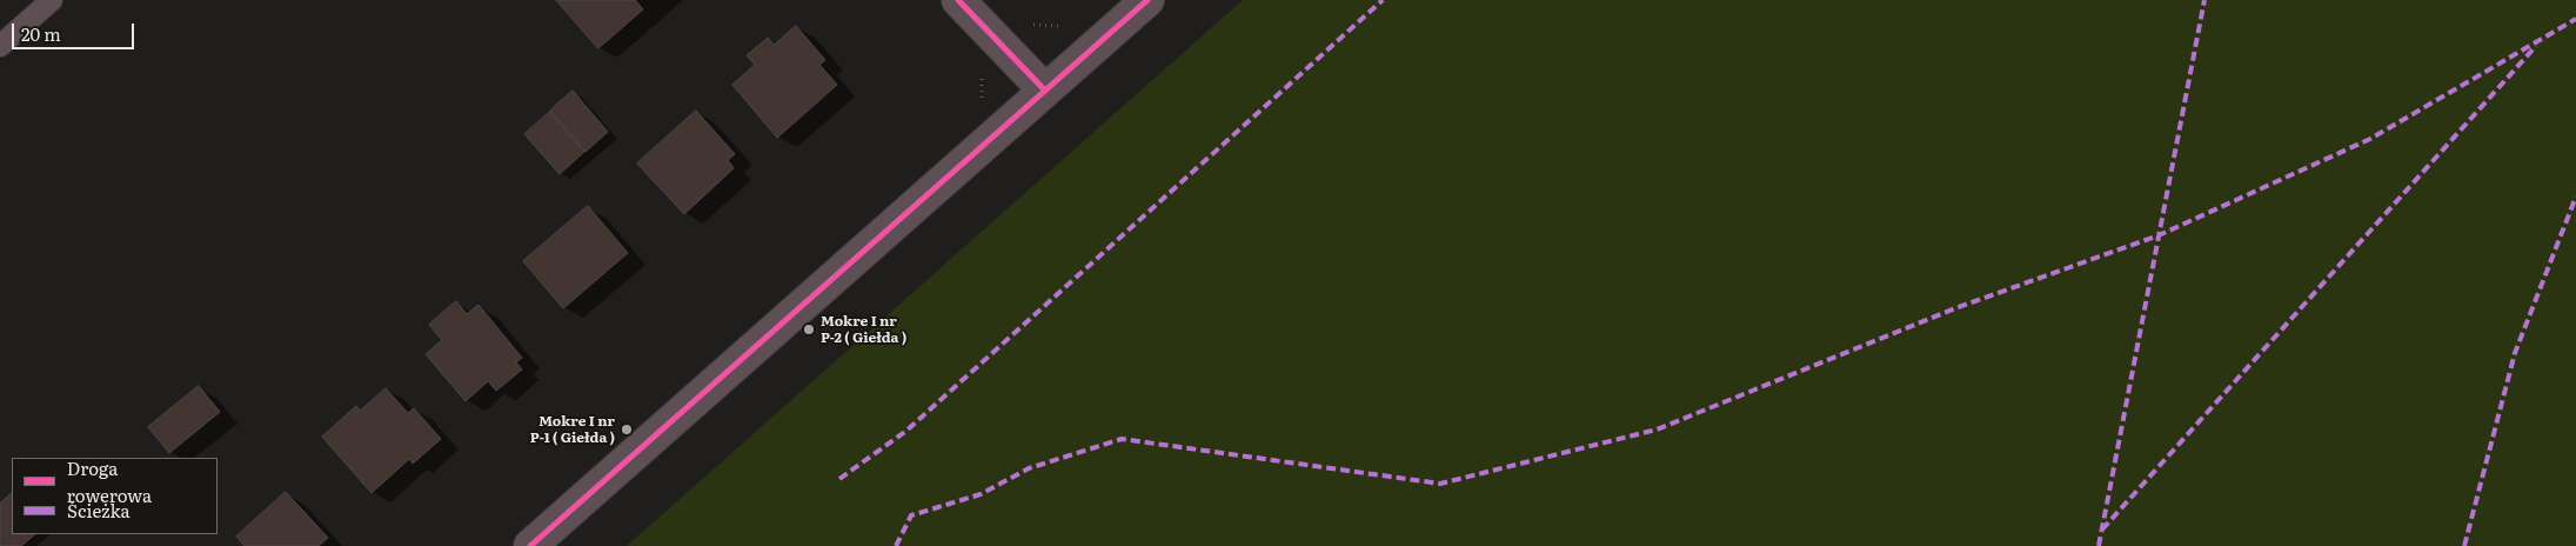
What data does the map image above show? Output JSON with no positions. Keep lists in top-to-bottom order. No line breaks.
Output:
{"places":["Mokre I nr P-2 ( Giełda )","Mokre I nr P-1 ( Giełda )"],"legend":["Droga rowerowa","Ścieżka"],"scale_bar":"20 m"}
